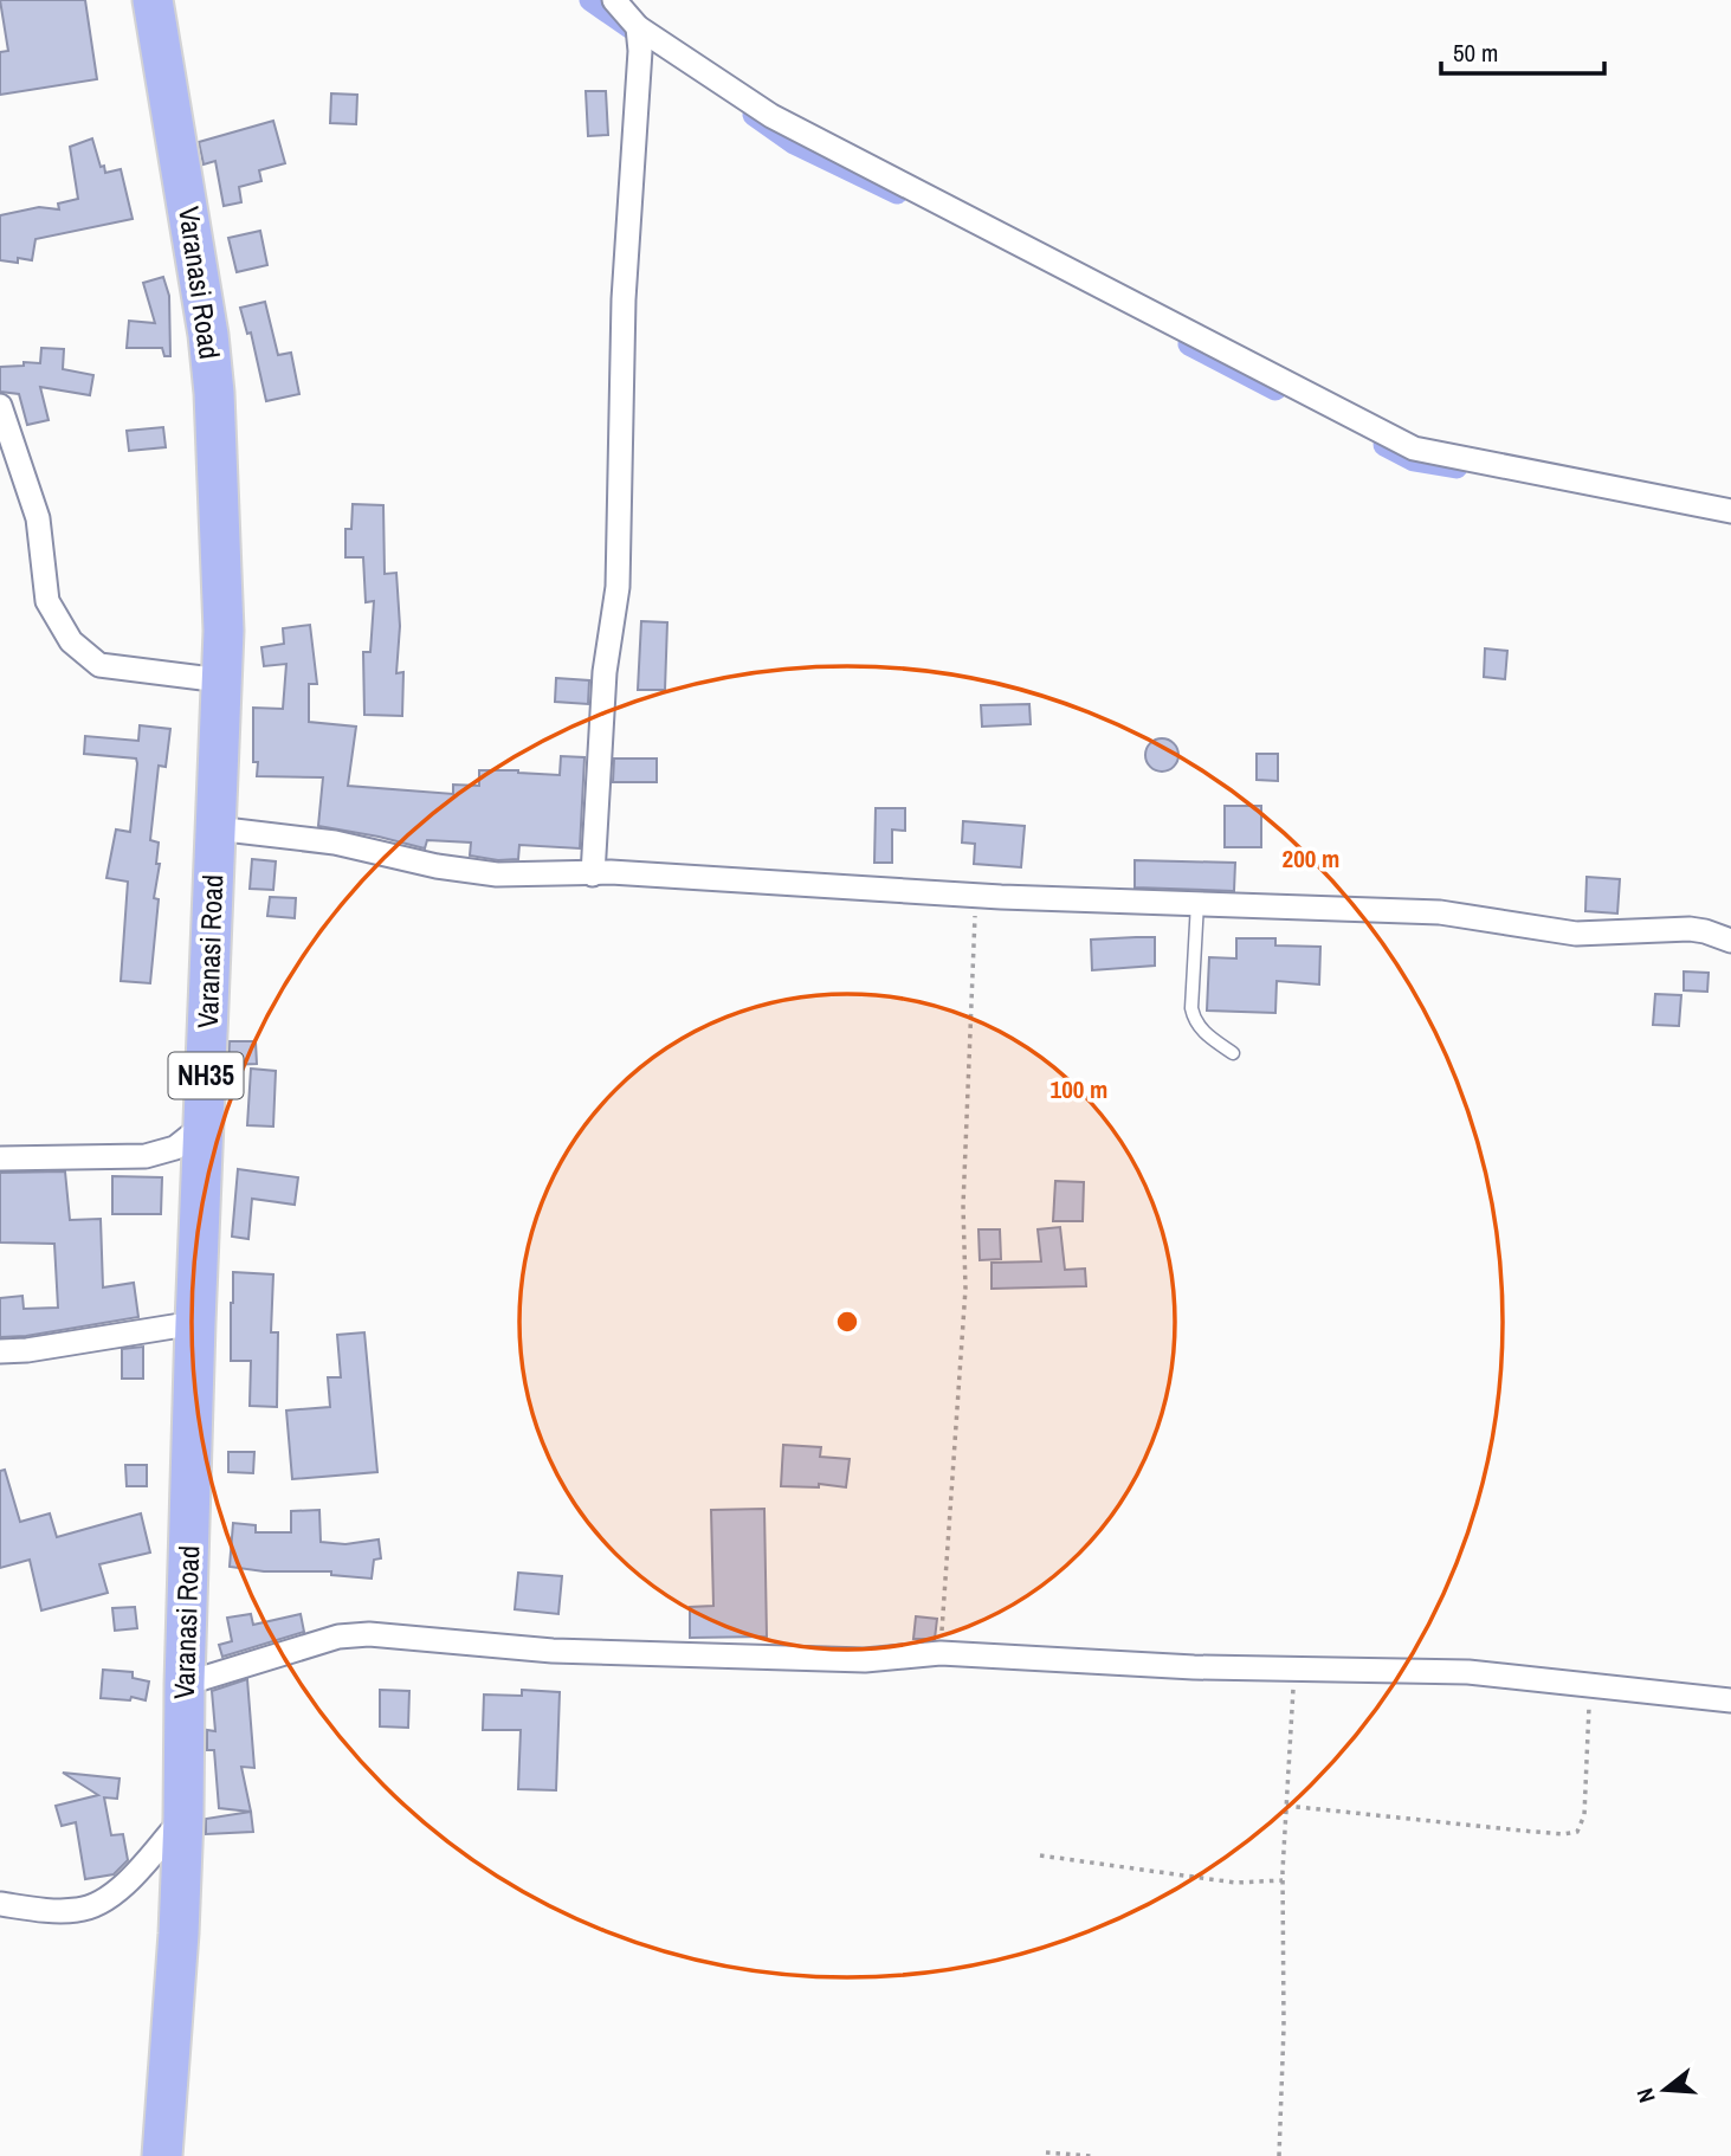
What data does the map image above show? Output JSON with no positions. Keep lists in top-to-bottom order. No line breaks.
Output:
{"streets":{"highway":["Varanasi Road","NH35"]},"scale_bar":"50 m","north":"left","rings":["200 m","100 m"]}
